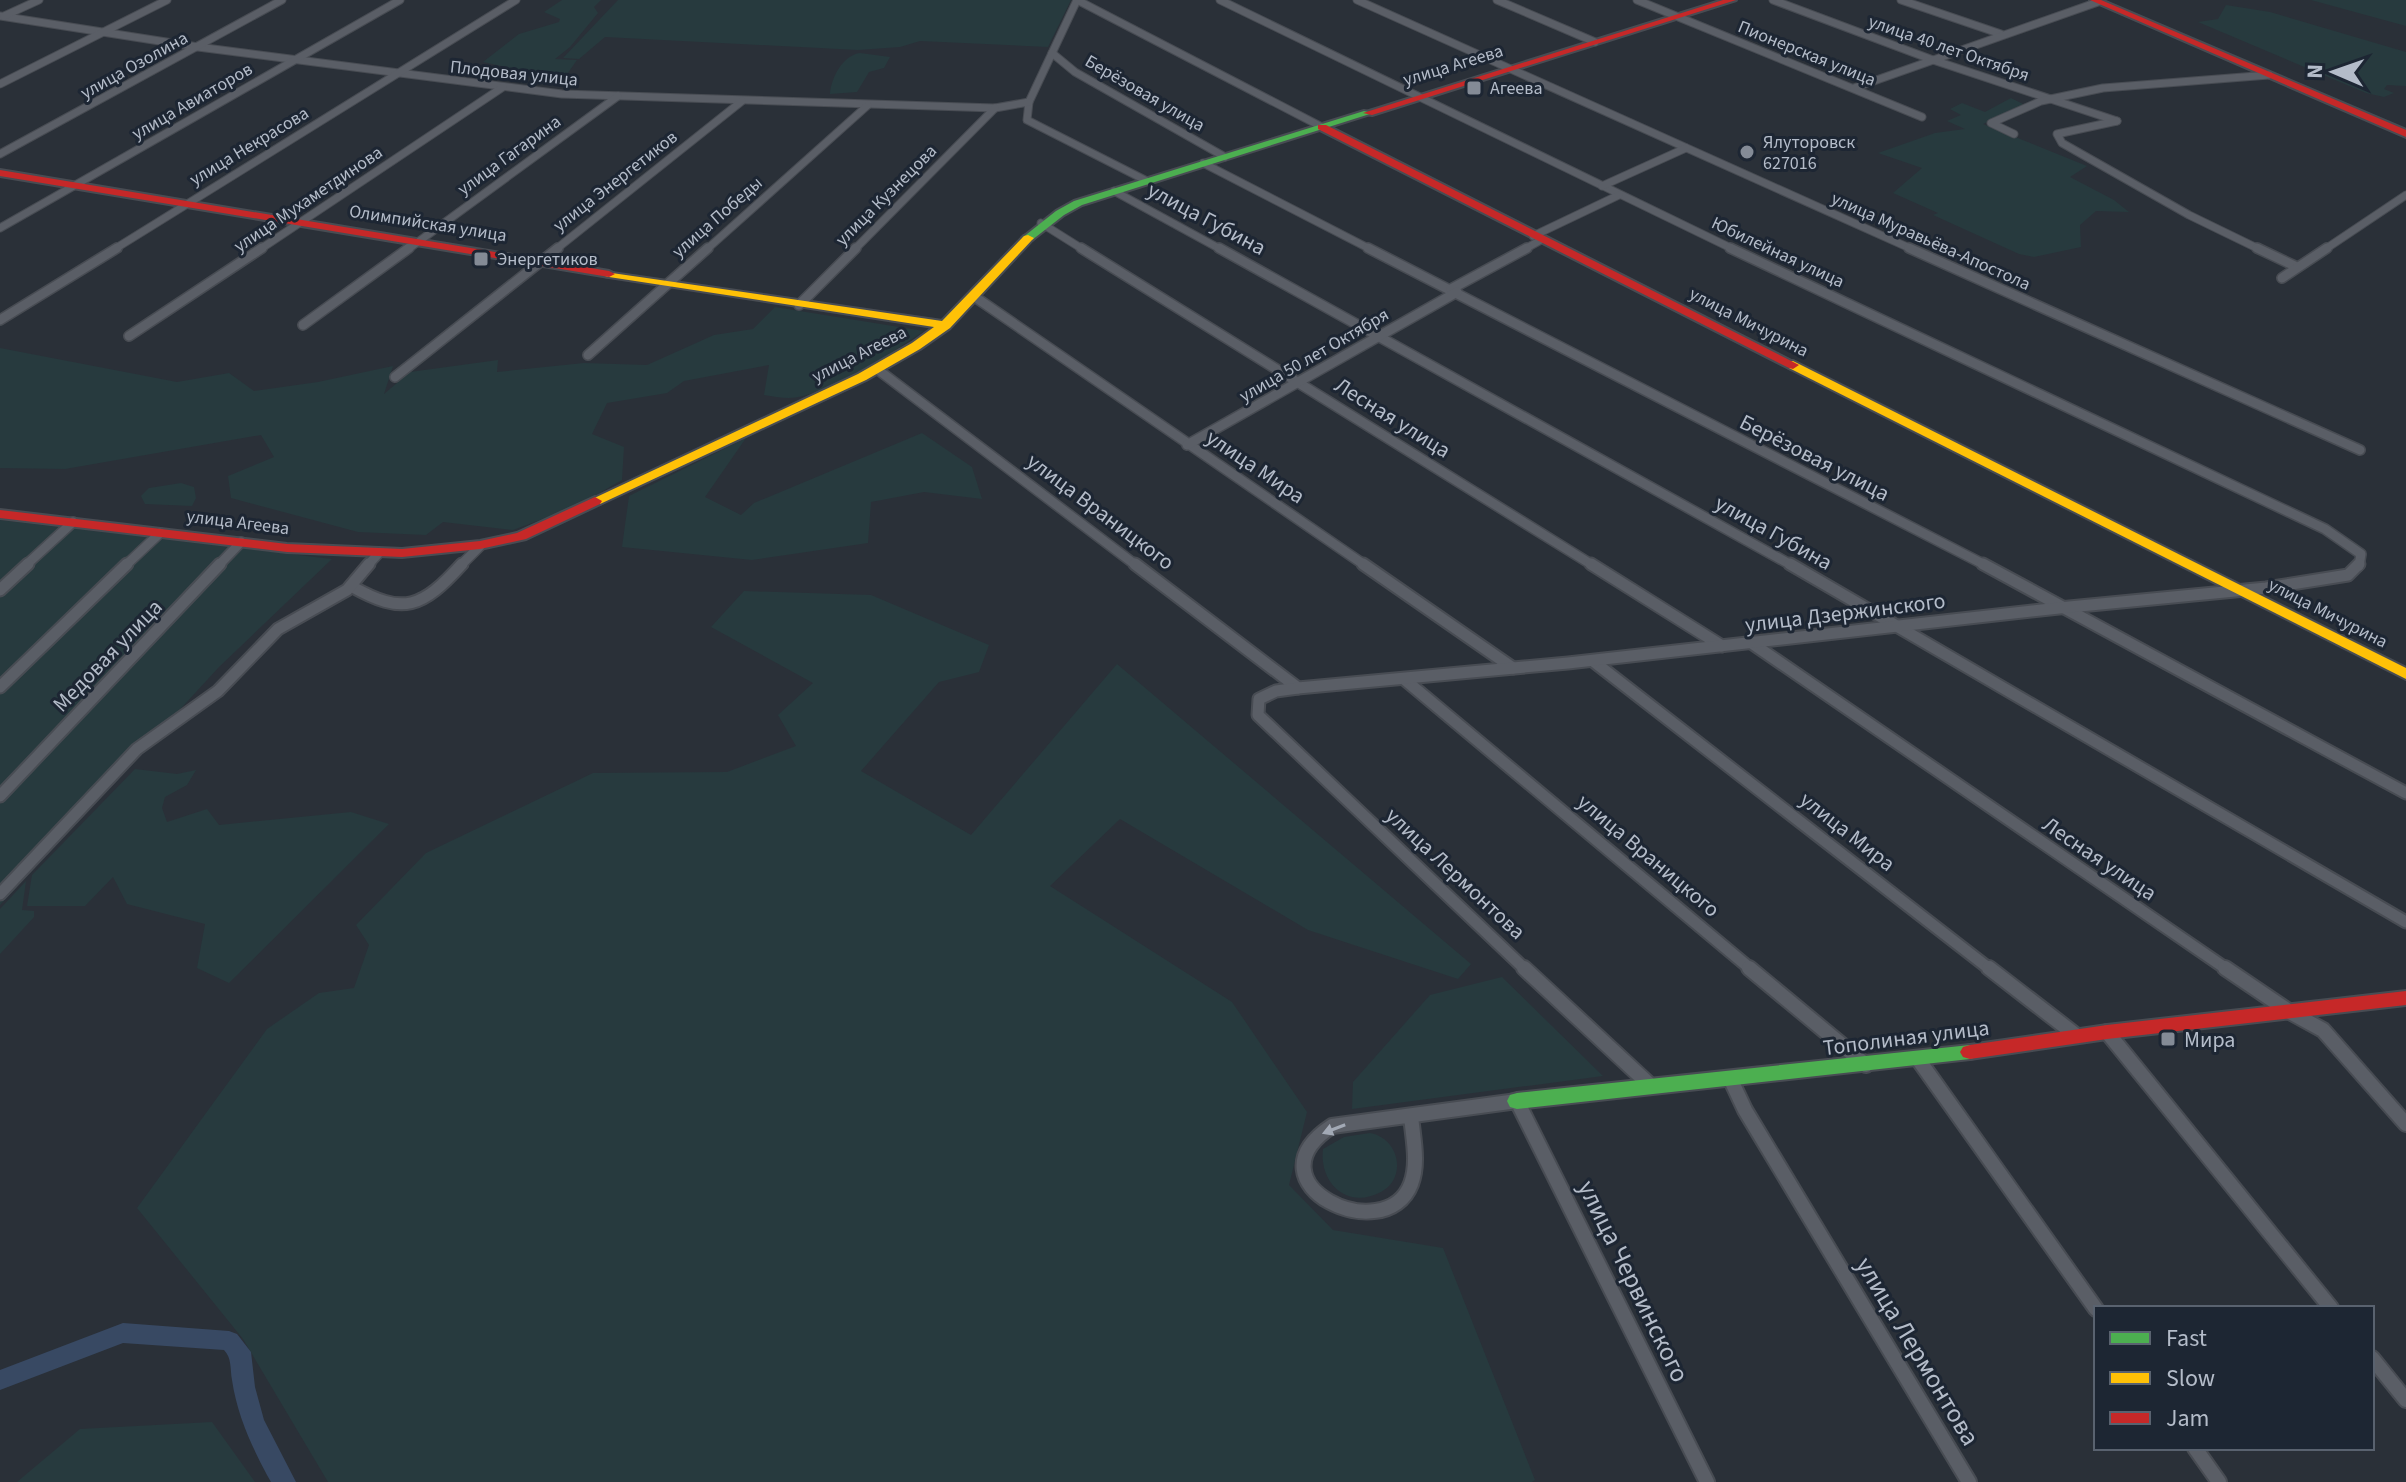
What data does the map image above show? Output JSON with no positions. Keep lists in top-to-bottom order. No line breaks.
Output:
{"streets":{"street":["улица 40 лет Октября","Пионерская улица","улица Озолина","улица Агеева","Плодовая улица","Берёзовая улица","улица Авиаторов","улица Некрасова","улица Гагарина","улица Энергетиков","улица Кузнецова","улица Мухаметдинова","улица Победы","улица Губина","Олимпийская улица","улица Муравьёва-Апостола","Юбилейная улица","улица Мичурина","улица 50 лет Октября","Лесная улица","улица Мира","улица Враницкого","улица Дзержинского","Медовая улица","улица Лермонтова","Тополиная улица","улица Червинского"]},"crossings":[["Пионерская улица","улица Агеева"],["улица Озолина","Плодовая улица"],["улица Агеева","Берёзовая улица"],["улица Агеева","улица Губина"],["улица Агеева","Олимпийская улица"],["улица Агеева","улица Муравьёва-Апостола"],["улица Агеева","Юбилейная улица"],["улица Агеева","улица Мичурина"],["улица Агеева","Лесная улица"],["улица Агеева","улица Мира"],["улица Агеева","улица Враницкого"],["улица Агеева","Медовая улица"],["Плодовая улица","улица Авиаторов"],["Плодовая улица","улица Некрасова"],["Плодовая улица","улица Гагарина"],["Плодовая улица","улица Энергетиков"],["Плодовая улица","улица Кузнецова"],["Плодовая улица","улица Мухаметдинова"],["Плодовая улица","улица Победы"],["Плодовая улица","улица Губина"],["Берёзовая улица","улица 50 лет Октября"],["Берёзовая улица","улица Дзержинского"],["улица Авиаторов","Олимпийская улица"],["улица Некрасова","Олимпийская улица"],["улица Гагарина","Олимпийская улица"],["улица Энергетиков","Олимпийская улица"],["улица Кузнецова","Олимпийская улица"],["улица Мухаметдинова","Олимпийская улица"],["улица Победы","Олимпийская улица"],["улица Губина","улица 50 лет Октября"],["улица Губина","улица Дзержинского"],["Юбилейная улица","улица 50 лет Октября"],["Юбилейная улица","улица Дзержинского"],["улица Мичурина","улица 50 лет Октября"],["улица Мичурина","улица Дзержинского"],["улица 50 лет Октября","Лесная улица"],["улица 50 лет Октября","улица Мира"],["Лесная улица","улица Дзержинского"],["Лесная улица","Тополиная улица"],["улица Мира","улица Дзержинского"],["улица Мира","Тополиная улица"],["улица Враницкого","улица Дзержинского"],["улица Враницкого","Тополиная улица"],["улица Дзержинского","улица Лермонтова"],["улица Лермонтова","Тополиная улица"],["Тополиная улица","улица Червинского"]],"places":{"transit":["Агеева","Энергетиков","Мира"],"other":["Ялуторовск 627016"]},"legend":["Fast","Slow","Jam"],"north":"left"}
